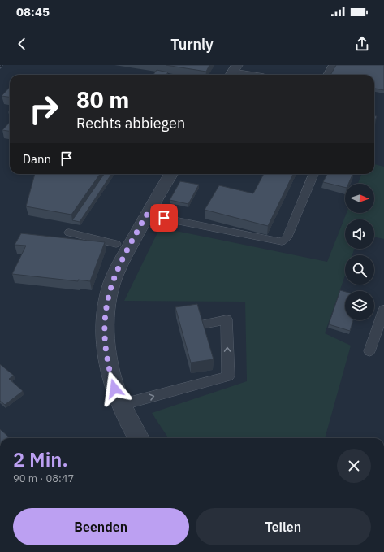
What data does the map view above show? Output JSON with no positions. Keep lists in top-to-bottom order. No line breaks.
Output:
{"north":"right","page":{"status":"08:45","header":"Turnly","turn":["80 m","Rechts abbiegen"],"then":"Dann","heading":["2 Min.","90 m · 08:47"],"buttons":["Beenden","Teilen"]}}
